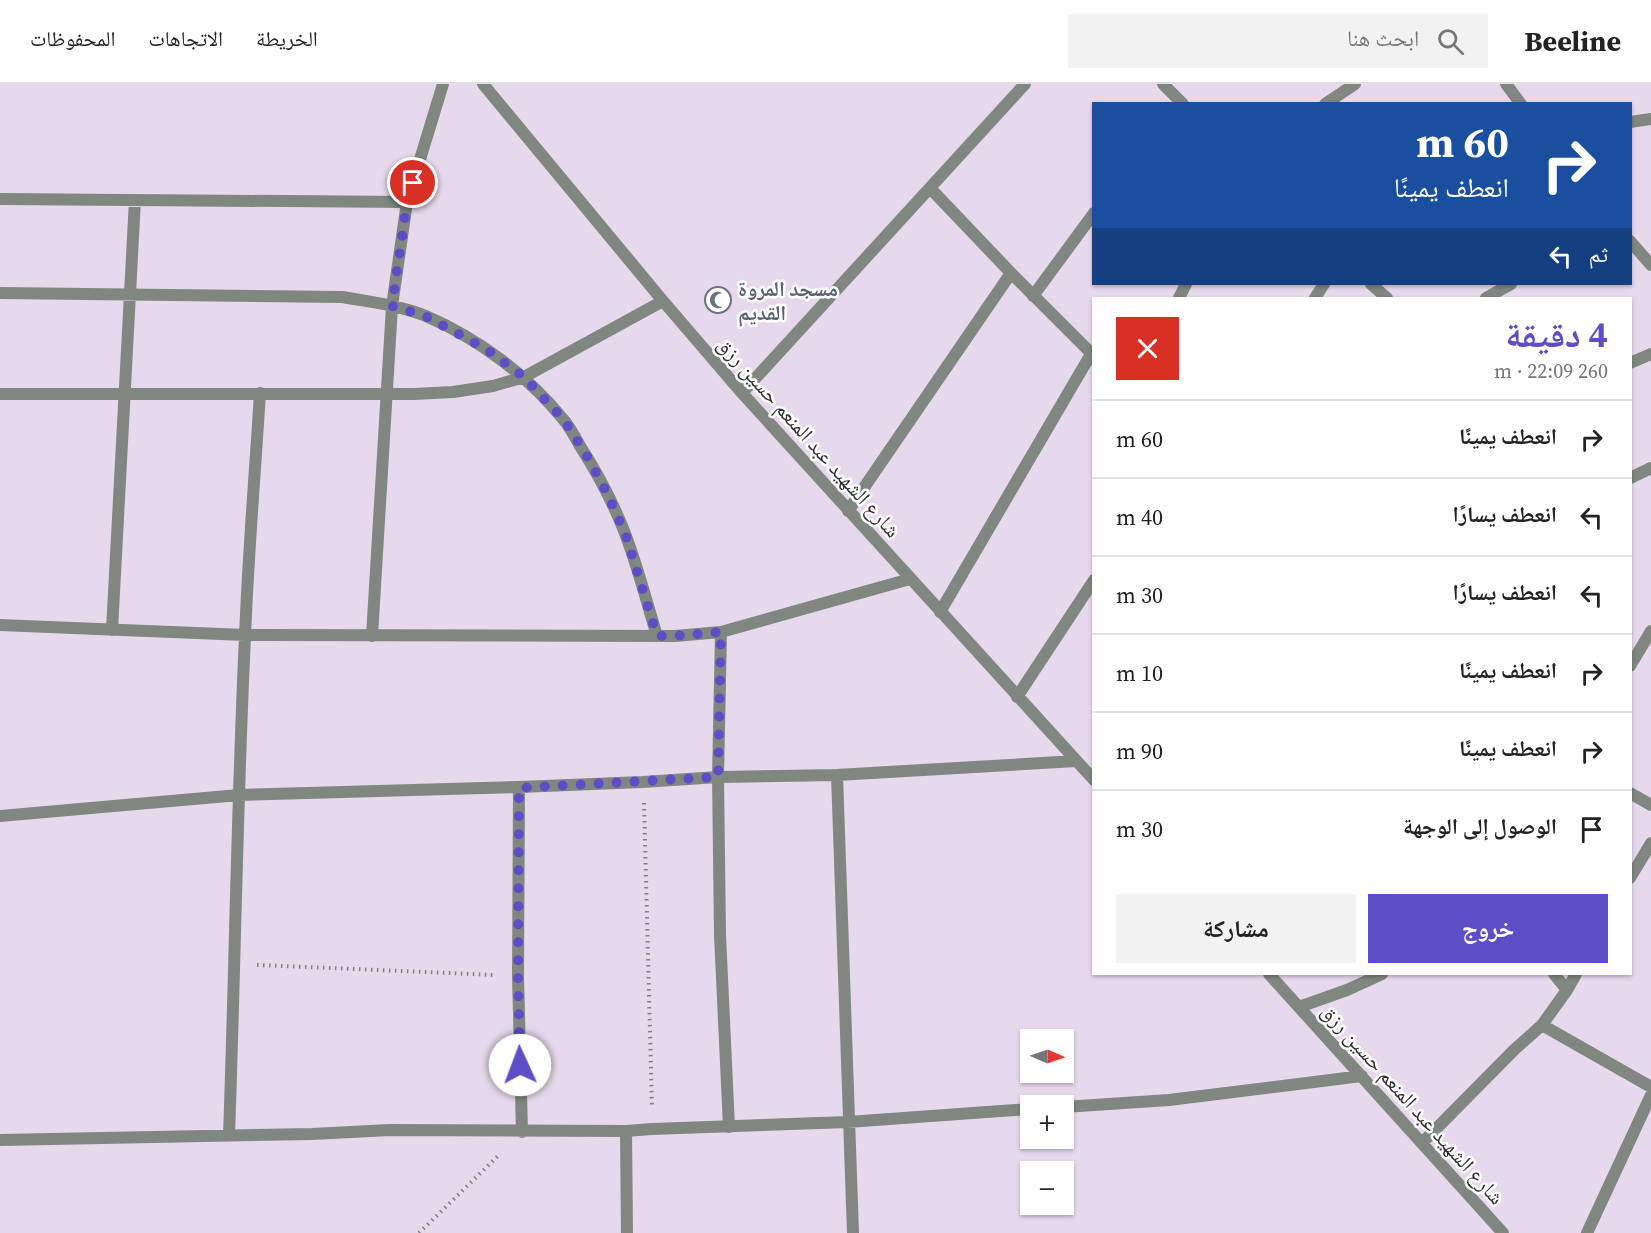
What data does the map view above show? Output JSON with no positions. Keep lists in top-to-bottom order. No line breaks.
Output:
{"streets":{"street":["شارع الشهيد عبد المنعم حسين رزق"]},"places":{"mosque":["مسجد المروة القديم"]},"north":"right","page":{"header":"Beeline","search":"ابحث هنا","nav":["الخريطة","الاتجاهات","المحفوظات"],"turn":["60 m","انعطف يمينًا"],"then":"ثم","heading":["4 دقيقة","260 m · 22:09"],"list":[{"name":"انعطف يمينًا","value":"60 m"},{"name":"انعطف يسارًا","value":"40 m"},{"name":"انعطف يسارًا","value":"30 m"},{"name":"انعطف يمينًا","value":"10 m"},{"name":"انعطف يمينًا","value":"90 m"},{"name":"الوصول إلى الوجهة","value":"30 m"}],"buttons":["خروج","مشاركة"],"map_buttons":["+","−"]}}
